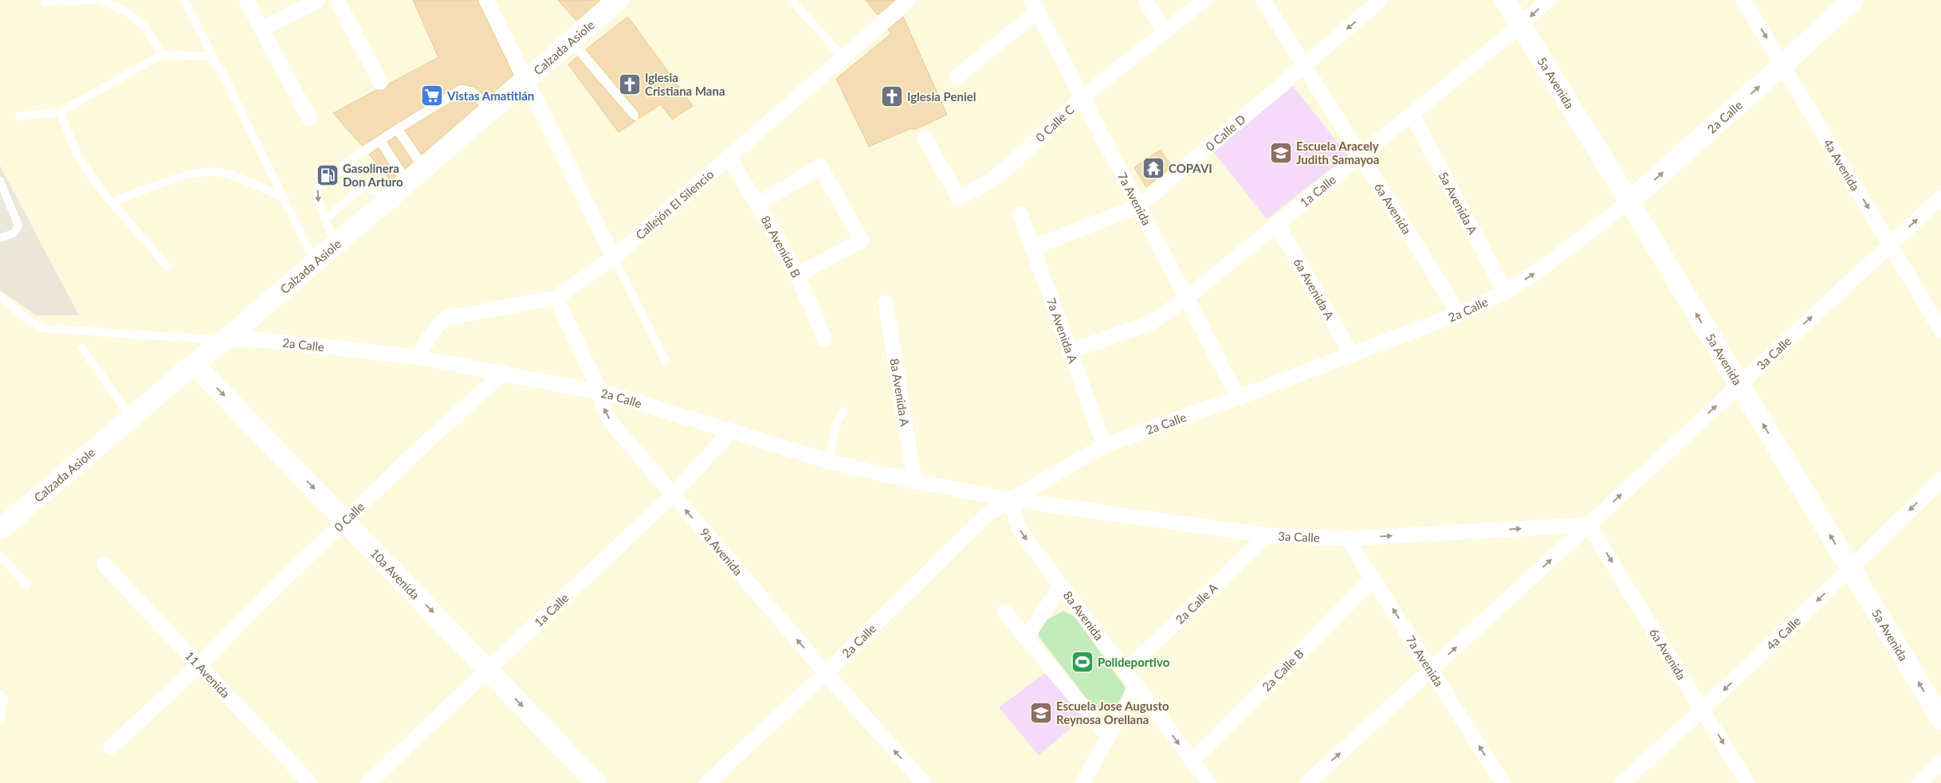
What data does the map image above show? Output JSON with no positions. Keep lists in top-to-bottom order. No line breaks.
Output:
{"streets":{"main road":["Calzada Asiole","5a Avenida","2a Calle","10a Avenida"],"street":["0 Calle C","0 Calle D","4a Avenida","1a Calle","7a Avenida","5a Avenida A","Callejón El Silencio","6a Avenida","8a Avenida B","6a Avenida A","7a Avenida A","3a Calle","8a Avenida A","0 Calle","9a Avenida","2a Calle A","8a Avenida","4a Calle","2a Calle B","11 Avenida"]},"crossings":[["Calzada Asiole","2a Calle"],["Calzada Asiole","10a Avenida"],["5a Avenida","2a Calle"],["5a Avenida","1a Calle"],["5a Avenida","3a Calle"],["5a Avenida","4a Calle"],["2a Calle","4a Avenida"],["2a Calle","1a Calle"],["2a Calle","7a Avenida"],["2a Calle","5a Avenida A"],["2a Calle","Callejón El Silencio"],["2a Calle","6a Avenida"],["2a Calle","6a Avenida A"],["2a Calle","7a Avenida A"],["2a Calle","3a Calle"],["2a Calle","8a Avenida A"],["2a Calle","0 Calle"],["2a Calle","9a Avenida"],["2a Calle","8a Avenida"],["0 Calle C","7a Avenida"],["0 Calle D","7a Avenida"],["0 Calle D","6a Avenida"],["0 Calle D","7a Avenida A"],["4a Avenida","3a Calle"],["1a Calle","7a Avenida"],["1a Calle","5a Avenida A"],["1a Calle","6a Avenida"],["1a Calle","6a Avenida A"],["1a Calle","7a Avenida A"],["1a Calle","9a Avenida"],["1a Calle","10a Avenida"],["7a Avenida","3a Calle"],["7a Avenida","2a Calle B"],["Callejón El Silencio","8a Avenida B"],["Callejón El Silencio","9a Avenida"],["6a Avenida","3a Calle"],["6a Avenida","4a Calle"],["3a Calle","2a Calle A"],["3a Calle","8a Avenida"],["0 Calle","10a Avenida"],["0 Calle","11 Avenida"],["2a Calle A","8a Avenida"],["8a Avenida","2a Calle B"]],"one_way":["5a Avenida","4a Avenida","6a Avenida","3a Calle","9a Avenida","10a Avenida","8a Avenida","4a Calle"],"places":{"church":["Iglesia Cristiana Mana","Iglesia Peniel"],"supermarket":["Vistas Amatitlán"],"school or university":["Escuela Aracely Judith Samayoa","Escuela Jose Augusto Reynosa Orellana"],"temple":["COPAVI"],"fuel station":["Gasolinera Don Arturo"],"sports":["Polideportivo"]}}
